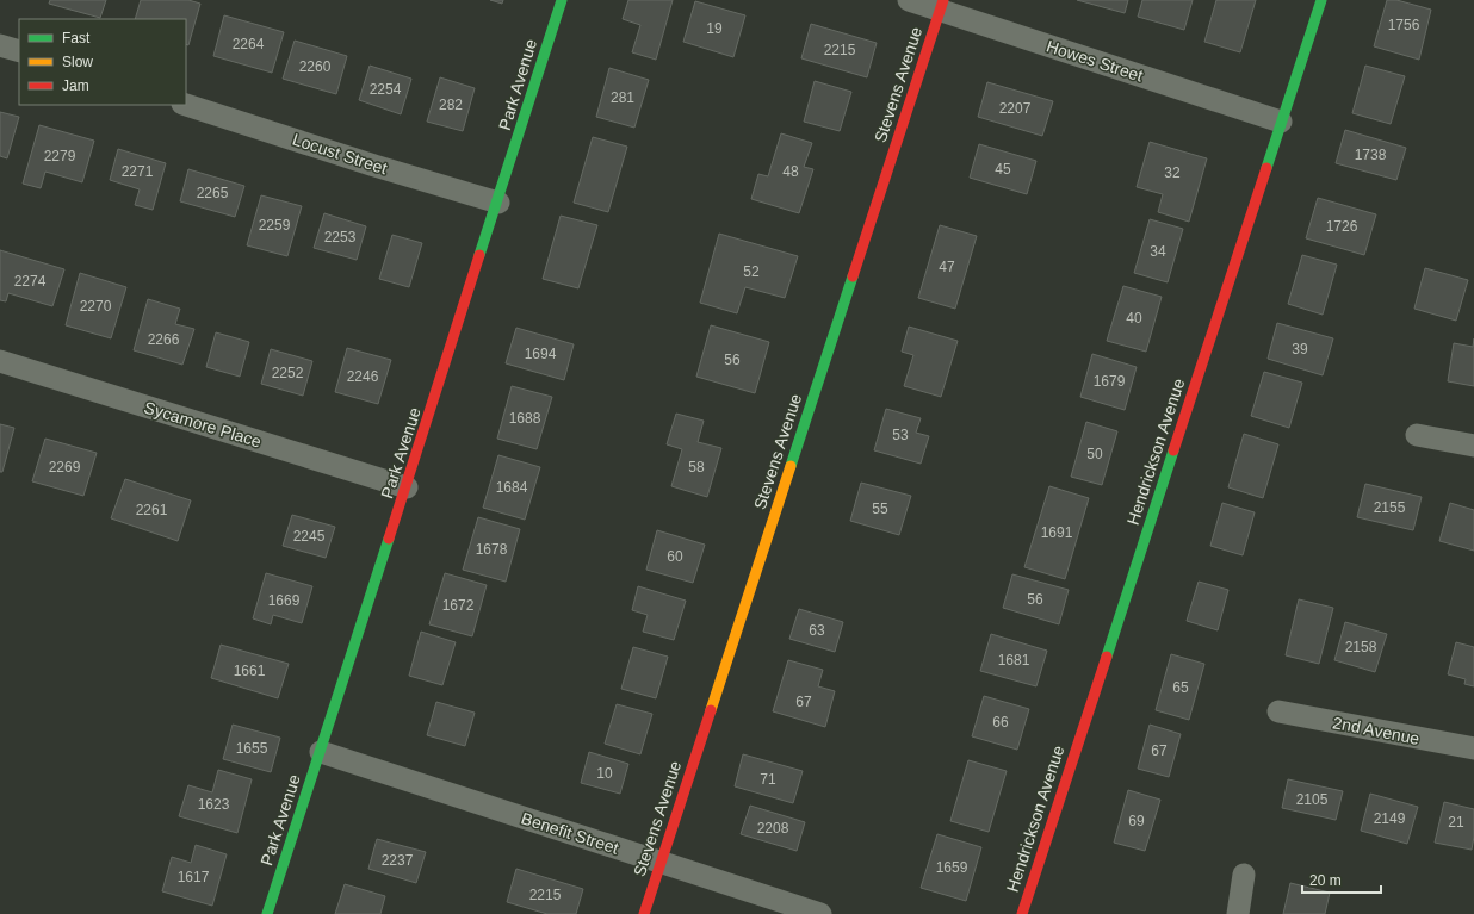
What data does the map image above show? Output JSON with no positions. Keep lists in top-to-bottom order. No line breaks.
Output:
{"streets":{"street":["Howes Street","Park Avenue","Stevens Avenue","Locust Street","Sycamore Place","Hendrickson Avenue","2nd Avenue","Benefit Street"]},"crossings":[["Howes Street","Stevens Avenue"],["Howes Street","Hendrickson Avenue"],["Park Avenue","Locust Street"],["Park Avenue","Sycamore Place"],["Park Avenue","Benefit Street"],["Stevens Avenue","Benefit Street"]],"house_numbers":["1756","19","2264","2215","2260","2254","281","282","2207","1738","2279","45","2271","48","32","2265","2259","1726","2253","34","47","52","2274","2270","40","2266","39","1694","56","2252","2246","1679","1688","53","50","2269","58","1684","2155","55","2261","1691","2245","1678","60","56","1669","1672","63","2158","1681","1661","65","67","66","1655","67","10","71","2105","1623","2149","69","21","2208","2237","1659","1617","2215"],"legend":["Fast","Slow","Jam"],"scale_bar":"20 m"}
